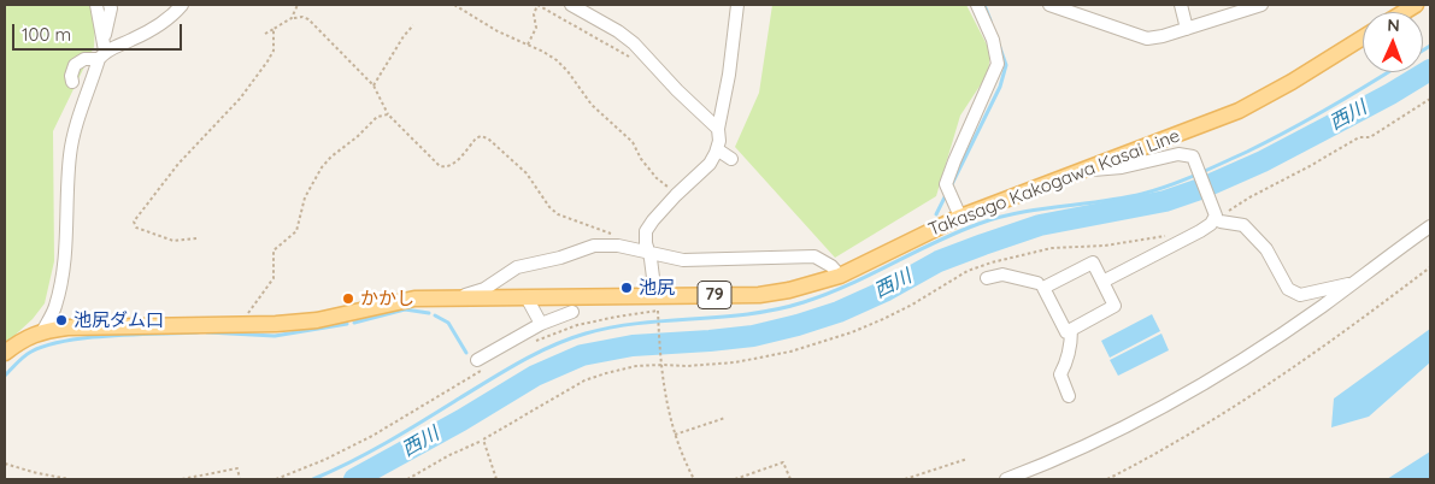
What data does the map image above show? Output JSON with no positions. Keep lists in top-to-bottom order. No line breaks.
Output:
{"streets":{"main road":["Takasago Kakogawa Kasai Line","79"]},"water":["西川"],"places":["池尻","かかし","池尻ダム口"],"scale_bar":"100 m","north":"top"}
